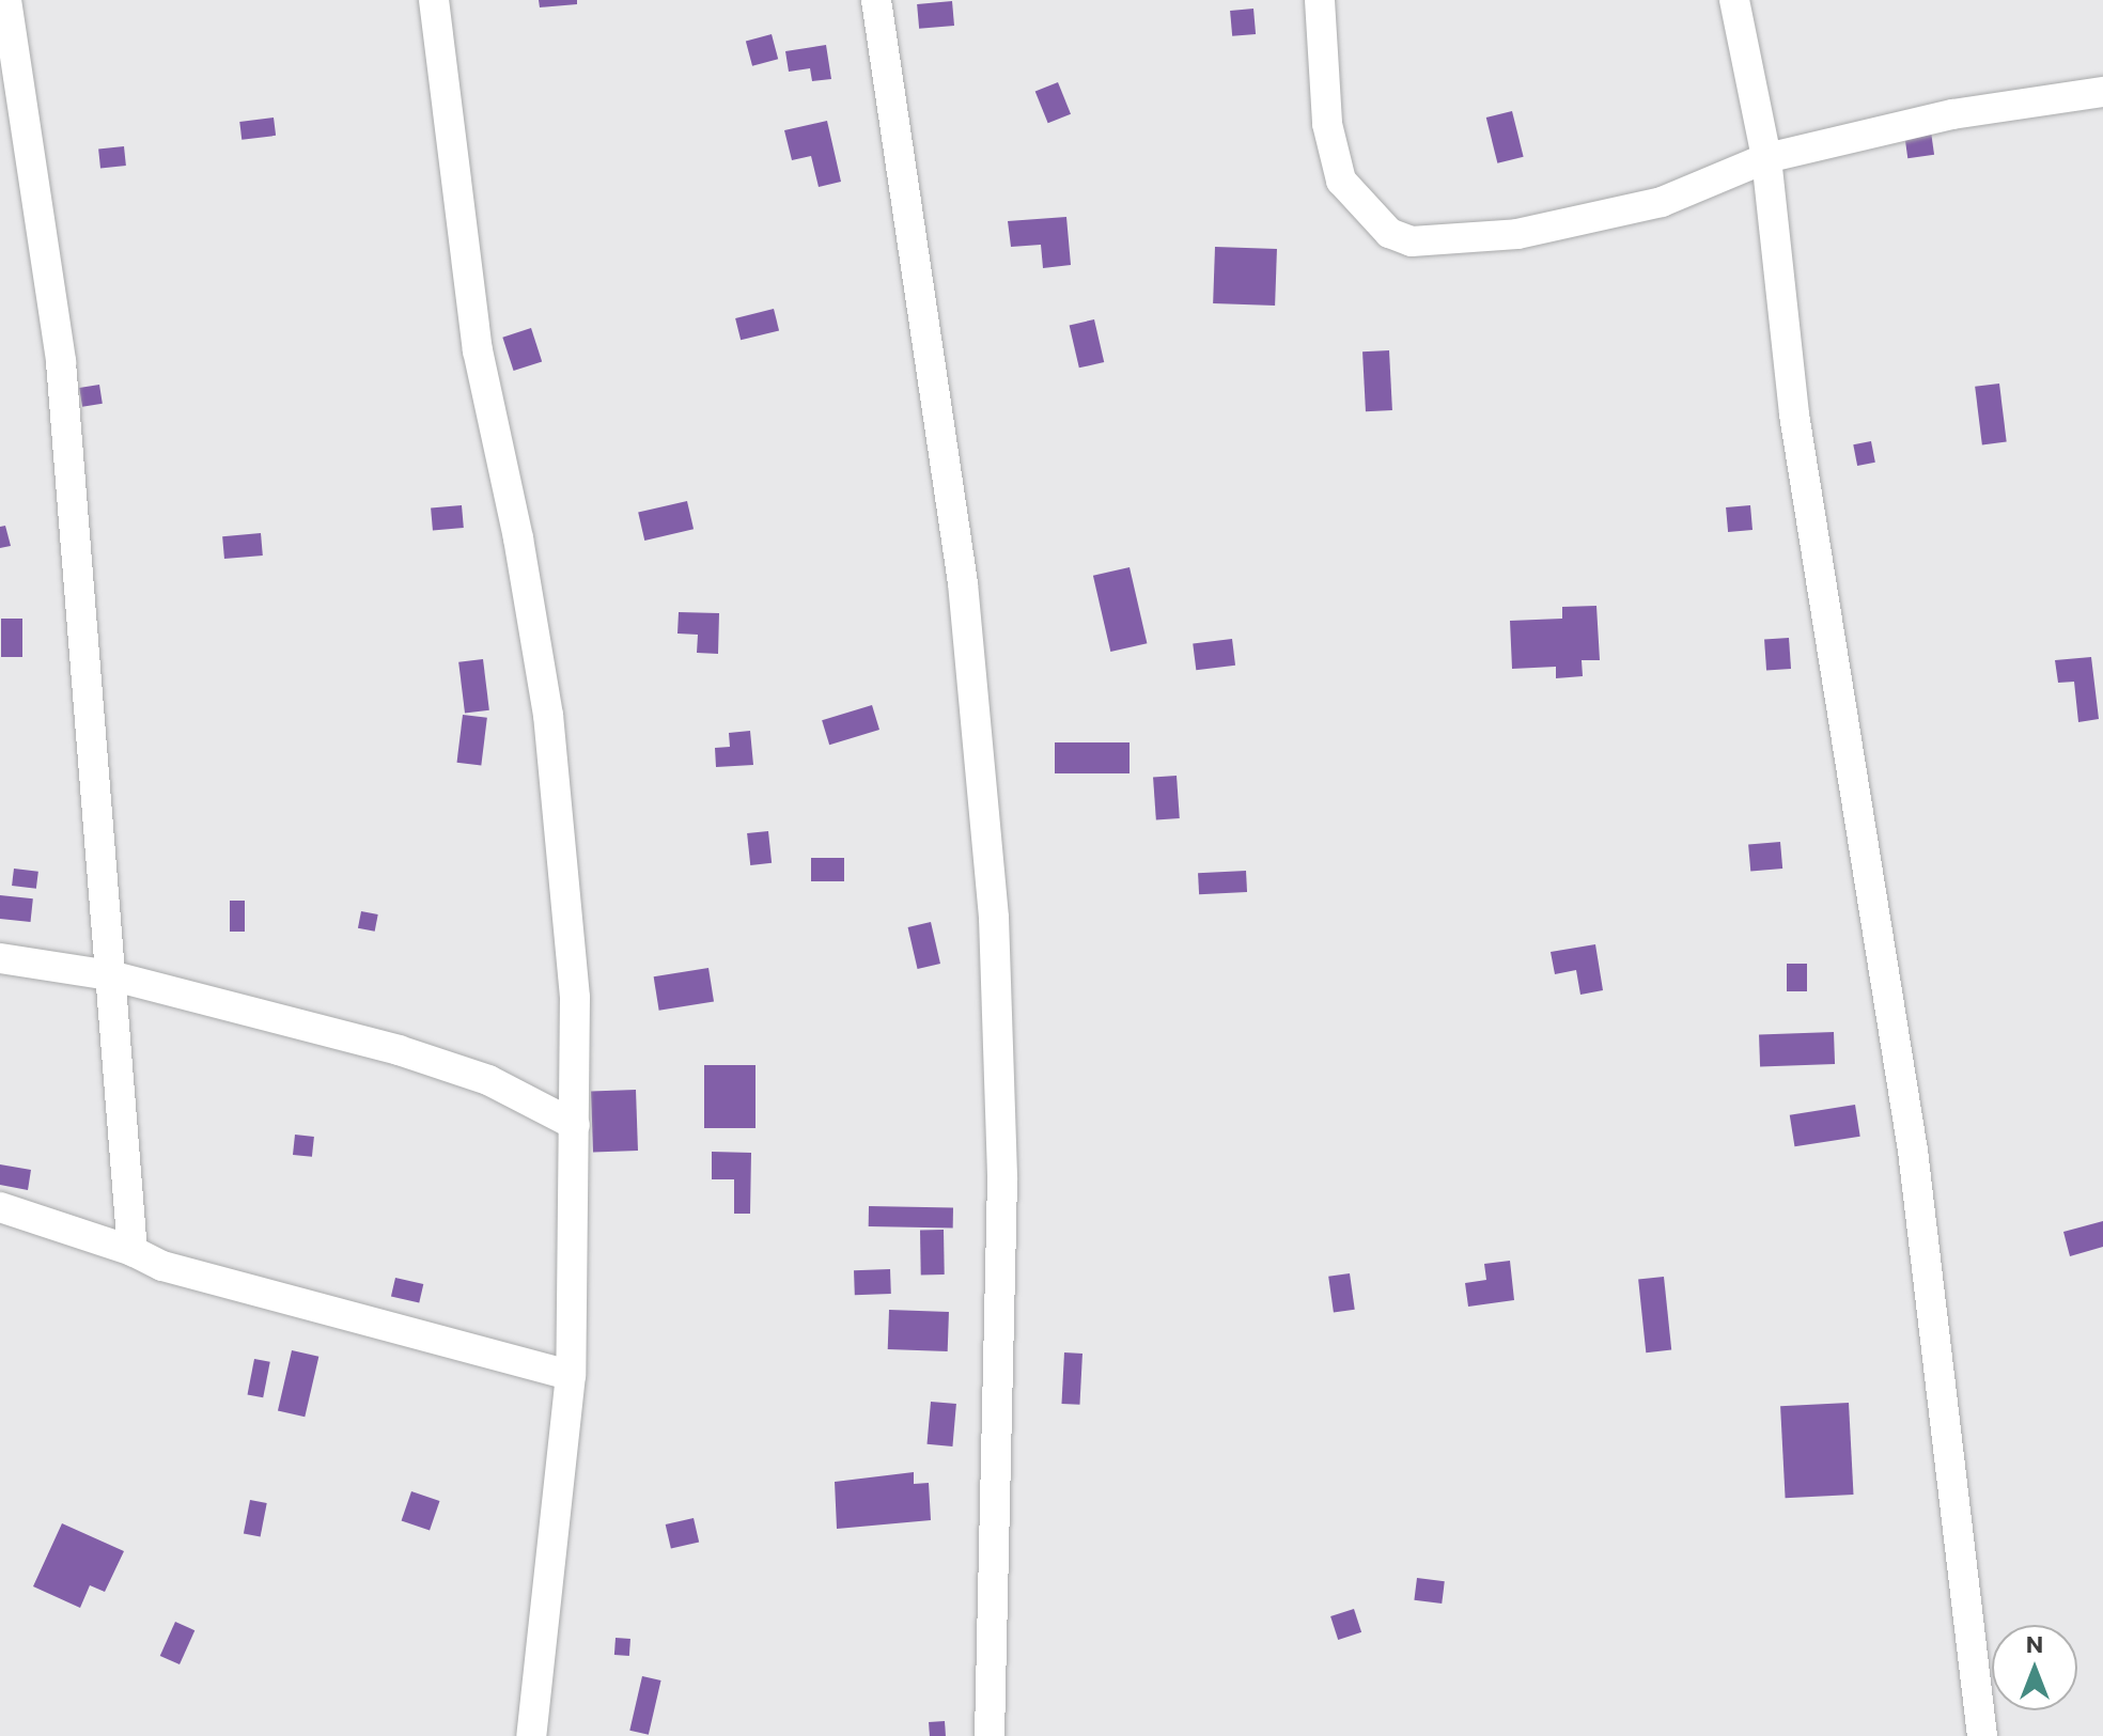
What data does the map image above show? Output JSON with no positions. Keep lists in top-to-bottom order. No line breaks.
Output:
{"north":"top"}
